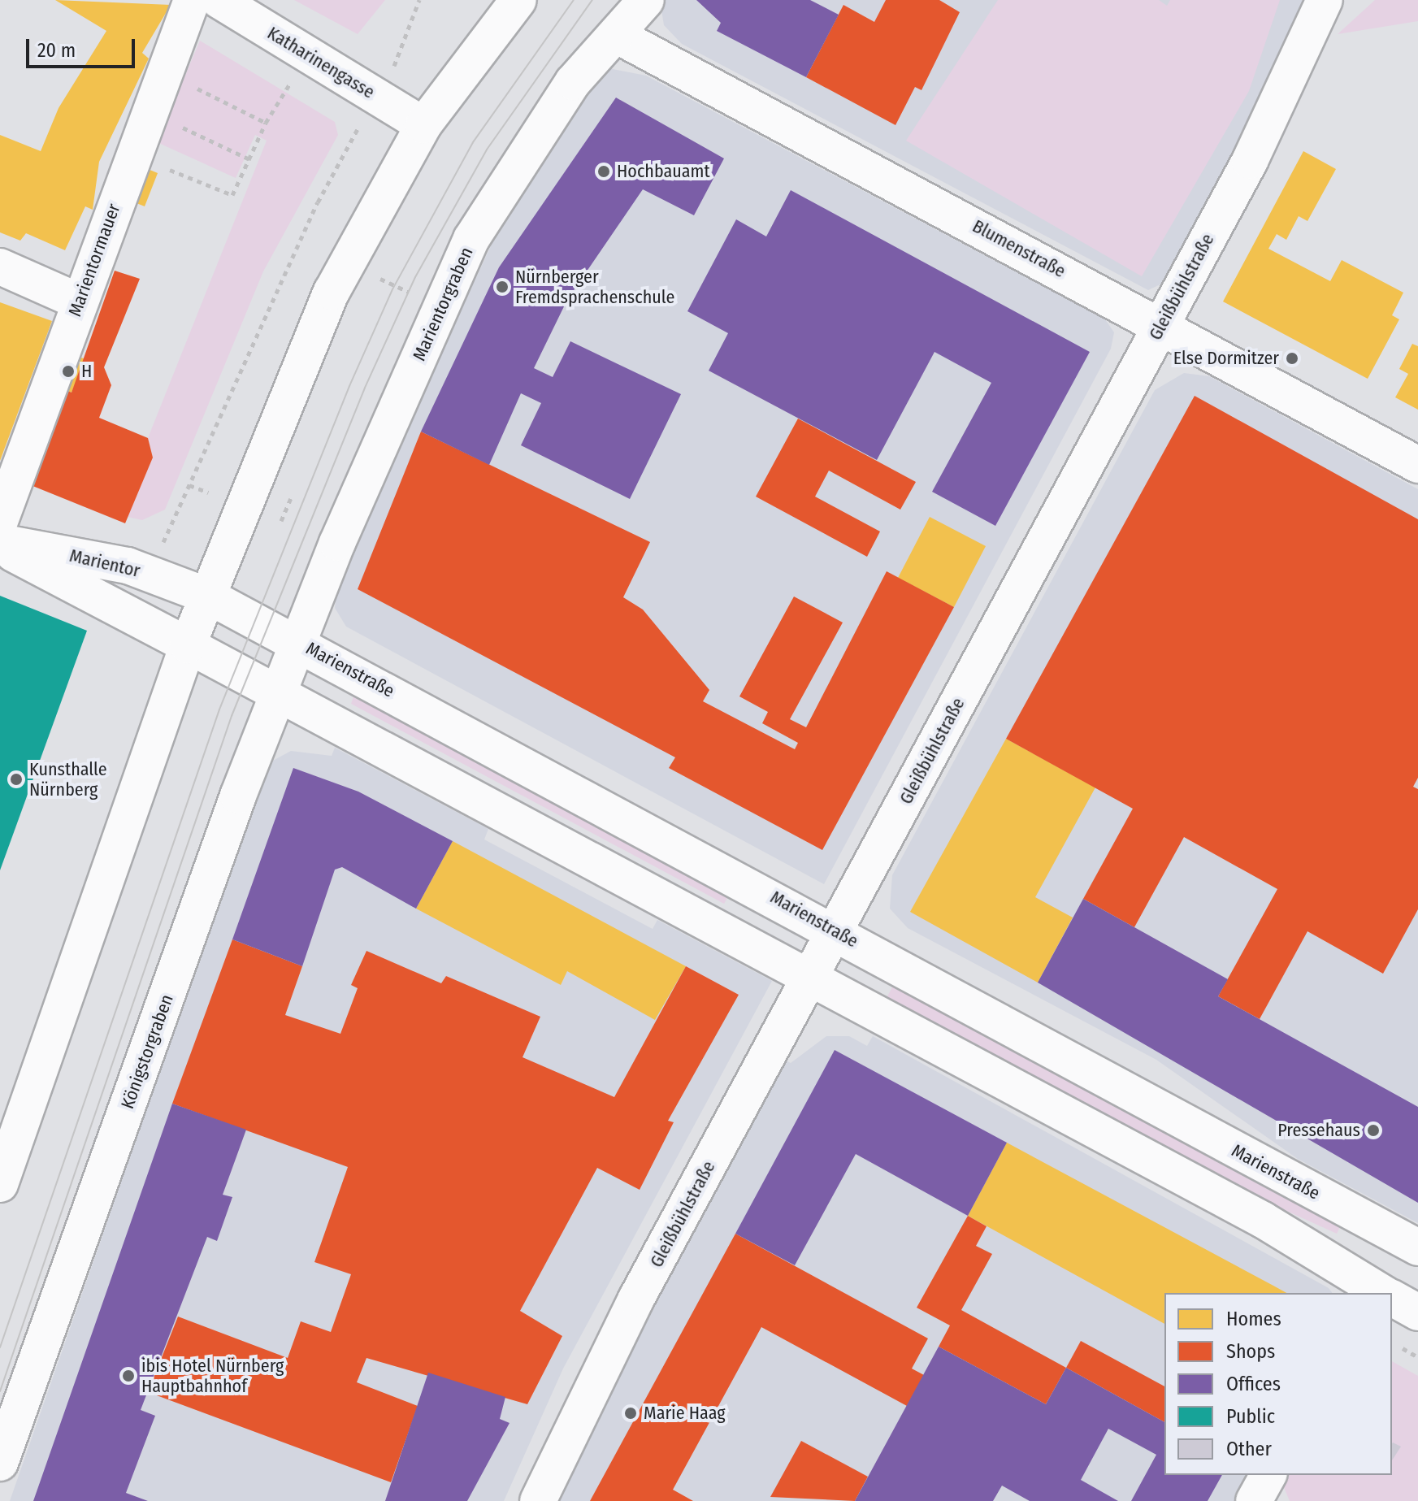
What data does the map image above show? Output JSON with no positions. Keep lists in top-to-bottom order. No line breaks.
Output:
{"streets":{"main road":["Katharinengasse","Blumenstraße","Marientormauer","Gleißbühlstraße","Marientorgraben","Marientor","Marienstraße","Königstorgraben"]},"crossings":[["Blumenstraße","Gleißbühlstraße"],["Blumenstraße","Marientorgraben"],["Gleißbühlstraße","Marienstraße"],["Marientorgraben","Marienstraße"],["Marientorgraben","Königstorgraben"],["Marientor","Marienstraße"],["Marienstraße","Königstorgraben"]],"places":["Hochbauamt","Nürnberger Fremdsprachenschule","Else Dormitzer","H","Kunsthalle Nürnberg","Pressehaus","ibis Hotel Nürnberg Hauptbahnhof","Marie Haag"],"legend":["Homes","Shops","Offices","Public","Other"],"scale_bar":"20 m"}
